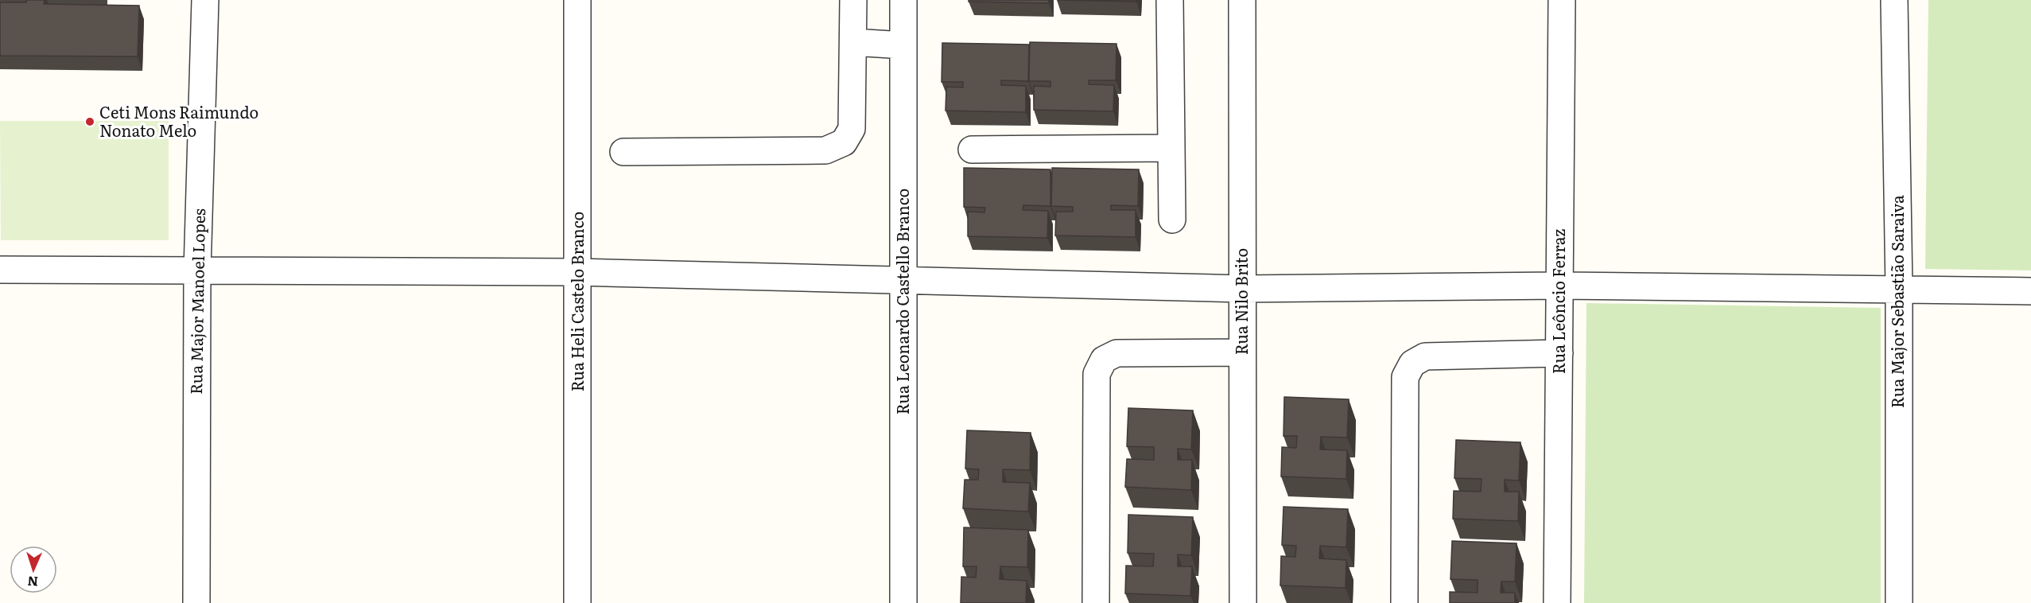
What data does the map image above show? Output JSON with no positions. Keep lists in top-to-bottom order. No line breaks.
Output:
{"streets":{"street":["Rua Major Manoel Lopes","Rua Heli Castelo Branco","Rua Leonardo Castello Branco","Rua Nilo Brito","Rua Leôncio Ferraz","Rua Major Sebastião Saraiva"]},"places":["Ceti Mons Raimundo Nonato Melo"],"north":"bottom"}
